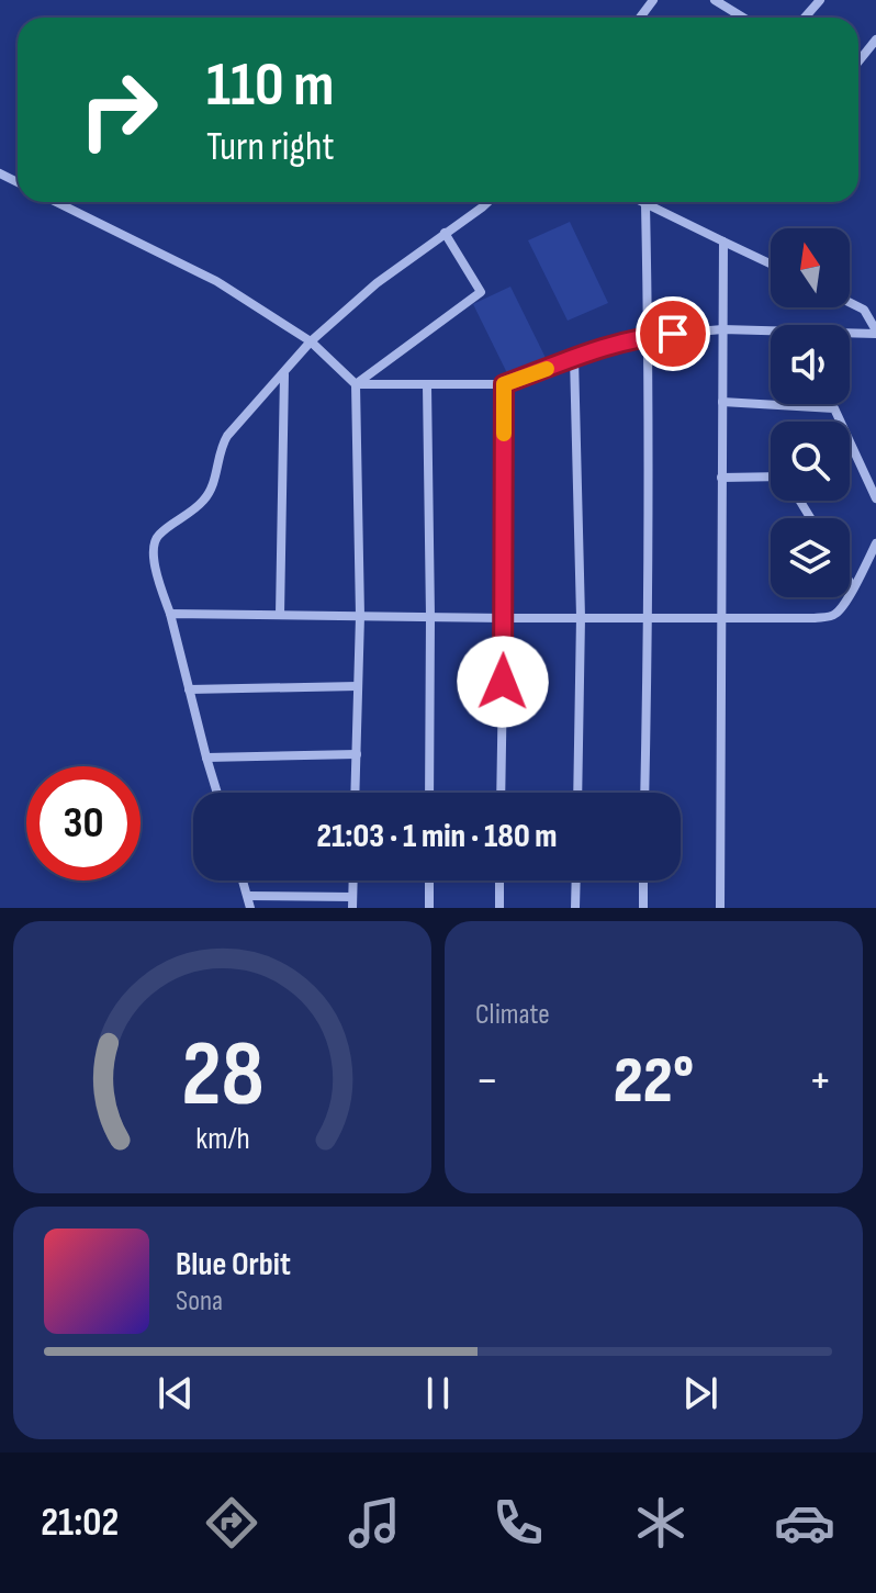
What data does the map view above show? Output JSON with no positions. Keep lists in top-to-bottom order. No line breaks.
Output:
{"north":"top","page":{"turn":["110 m","Turn right"],"limit":"30","trip":"21:03 · 1 min · 180 m","tile":"Climate","heat":["−","22°","+"],"song":["Blue Orbit","Sona"],"tabs":"21:02","gauge":["28","km/h"]}}
